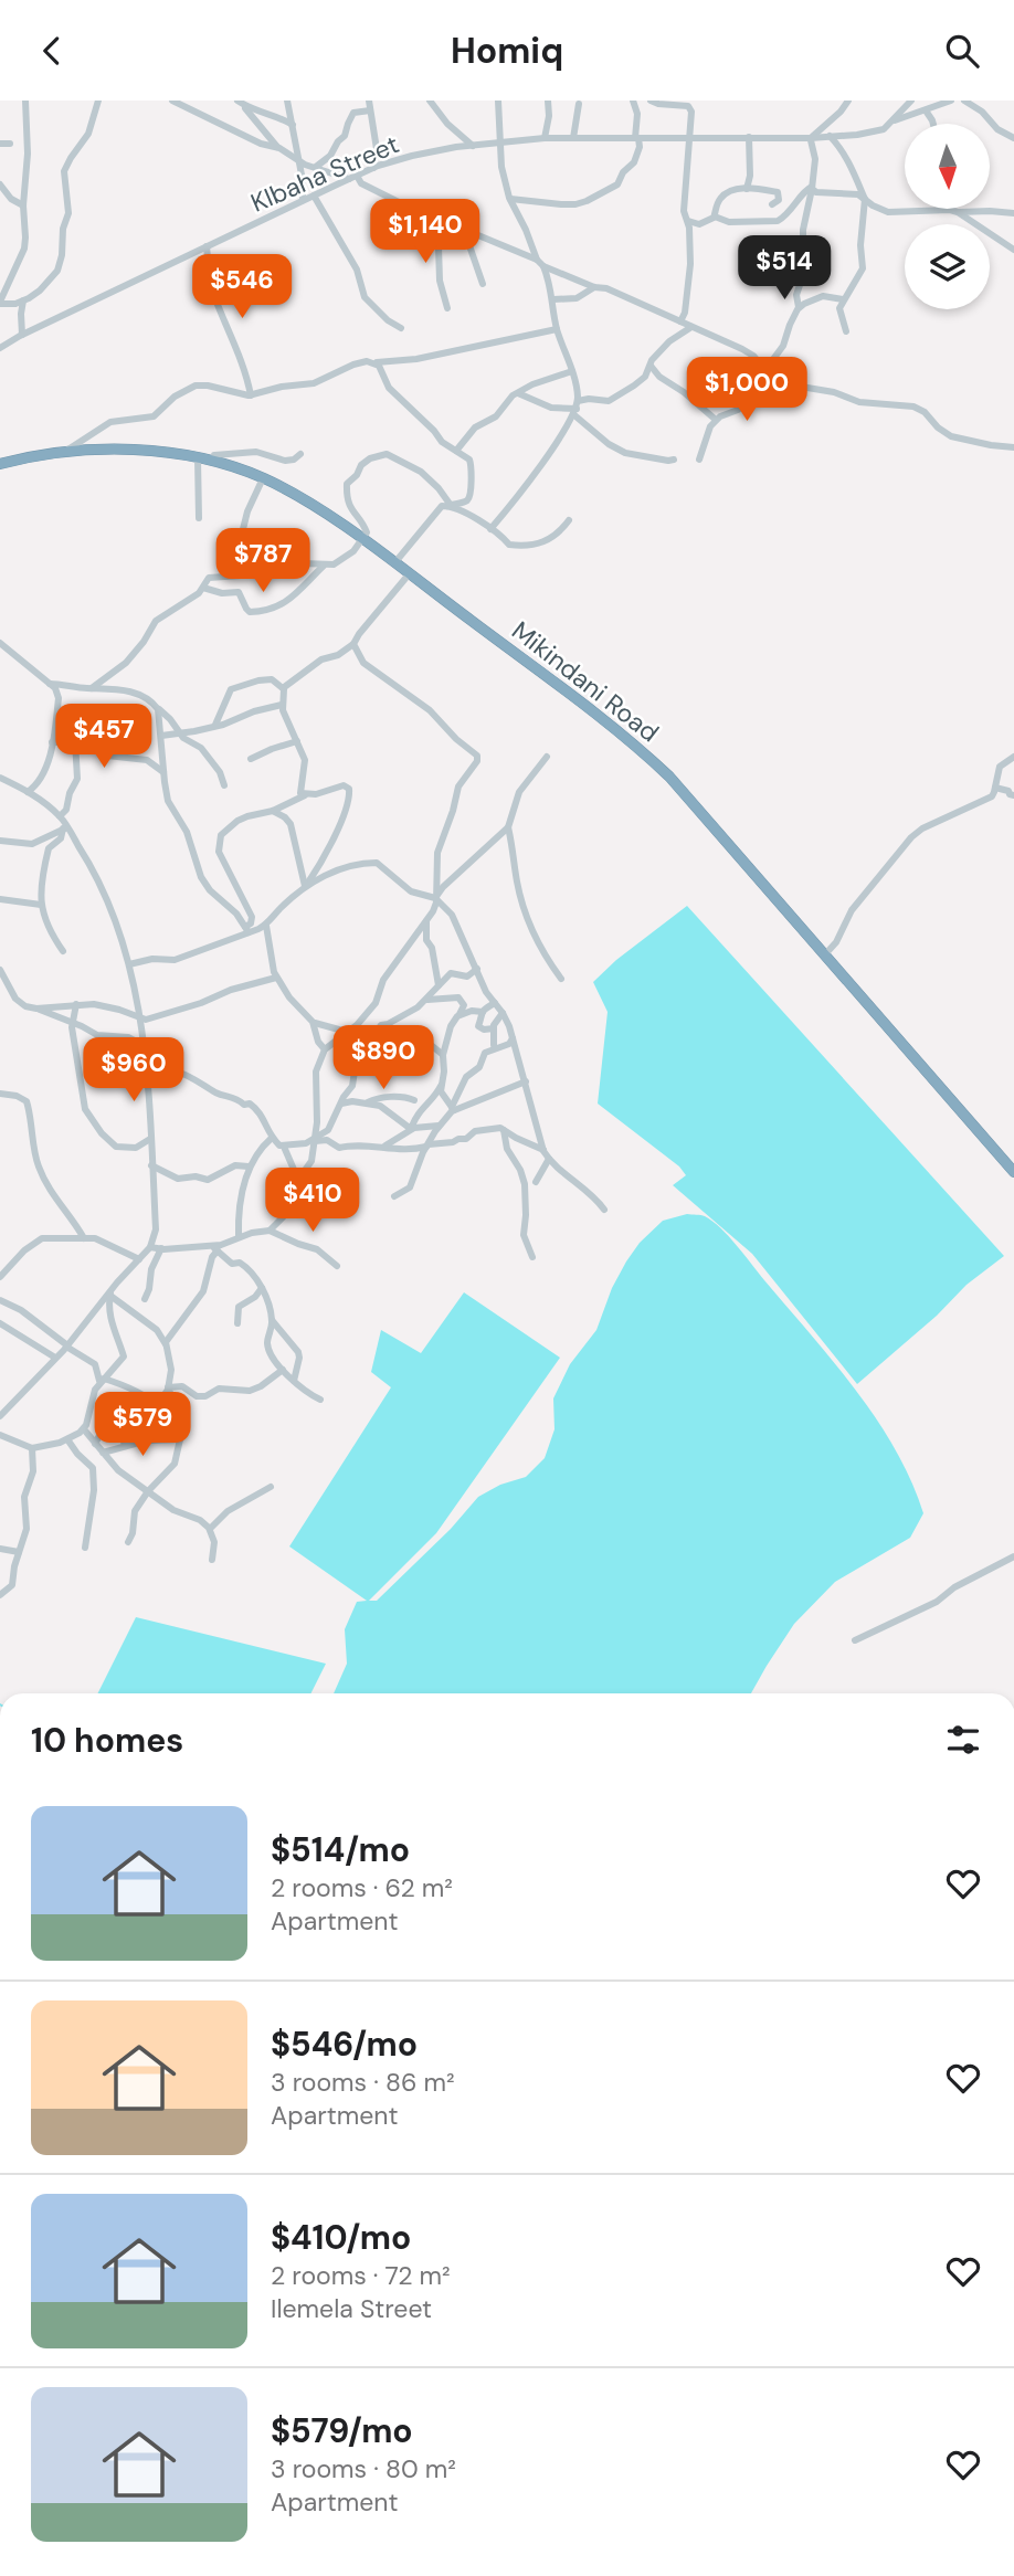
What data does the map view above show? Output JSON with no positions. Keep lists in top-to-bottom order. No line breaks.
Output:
{"streets":{"highway":["Mikindani Road"],"street":["KIbaha Street"]},"north":"bottom","page":{"header":"Homiq","price":["$1,140","$514","$546","$1,000","$787","$457","$890","$960","$410","$579"],"heading":"10 homes","list":[{"name":"$514/mo","note":"2 rooms · 62 m² · Apartment"},{"name":"$546/mo","note":"3 rooms · 86 m² · Apartment"},{"name":"$410/mo","note":"2 rooms · 72 m² · Ilemela Street"},{"name":"$579/mo","note":"3 rooms · 80 m² · Apartment"}]}}
